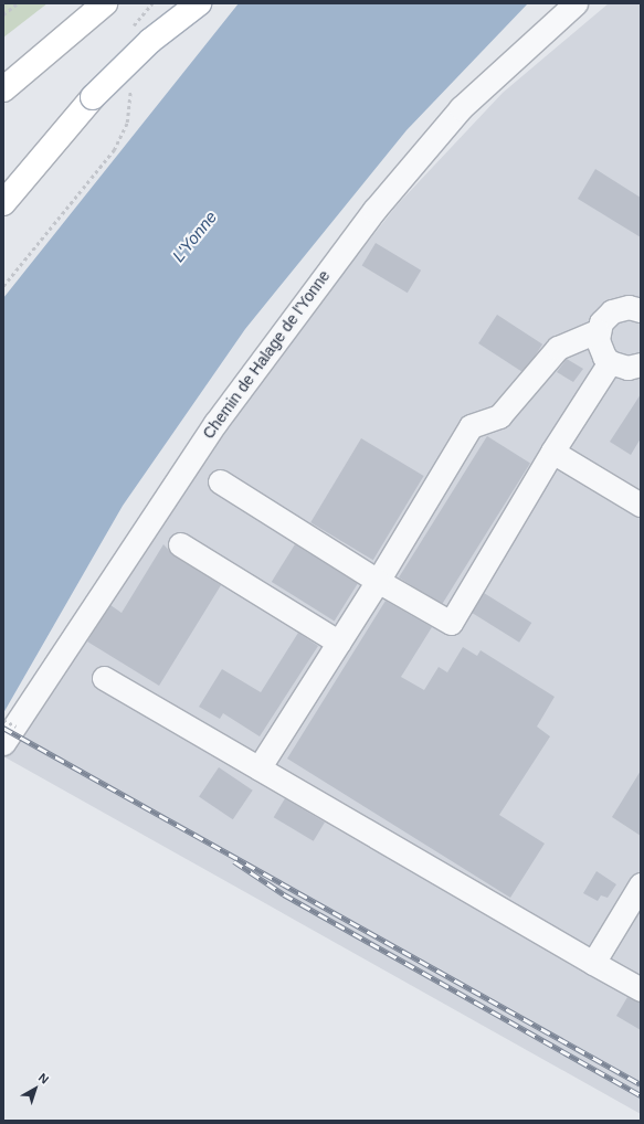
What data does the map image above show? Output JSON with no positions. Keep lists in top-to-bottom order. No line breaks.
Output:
{"streets":{"street":["Chemin de Halage de l'Yonne"]},"water":["L'Yonne"],"north":"top right"}
